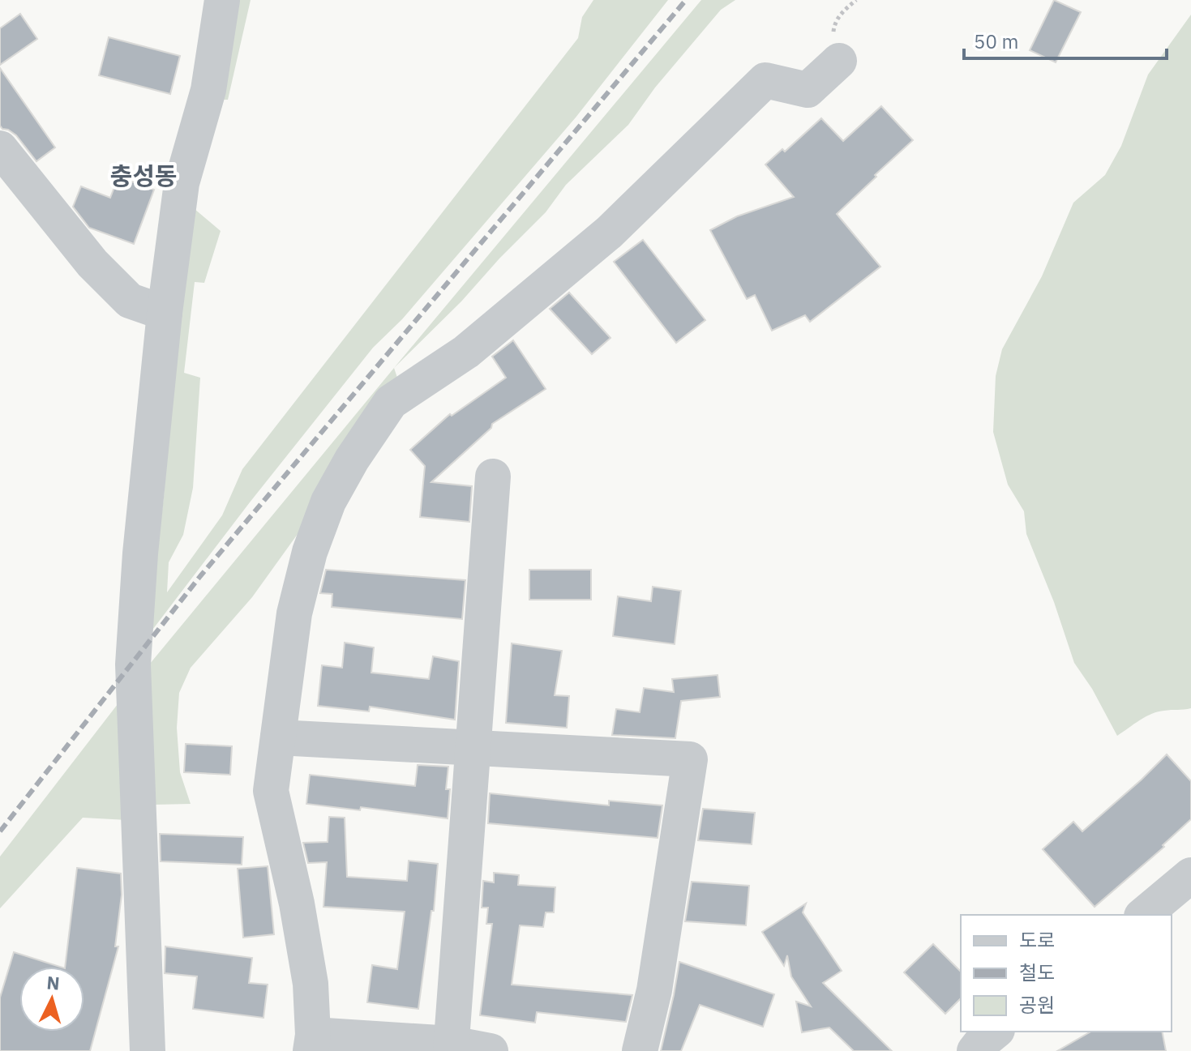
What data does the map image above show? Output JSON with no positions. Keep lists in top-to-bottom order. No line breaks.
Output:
{"districts":["충성동"],"legend":["도로","철도","공원"],"scale_bar":"50 m","north":"top"}
